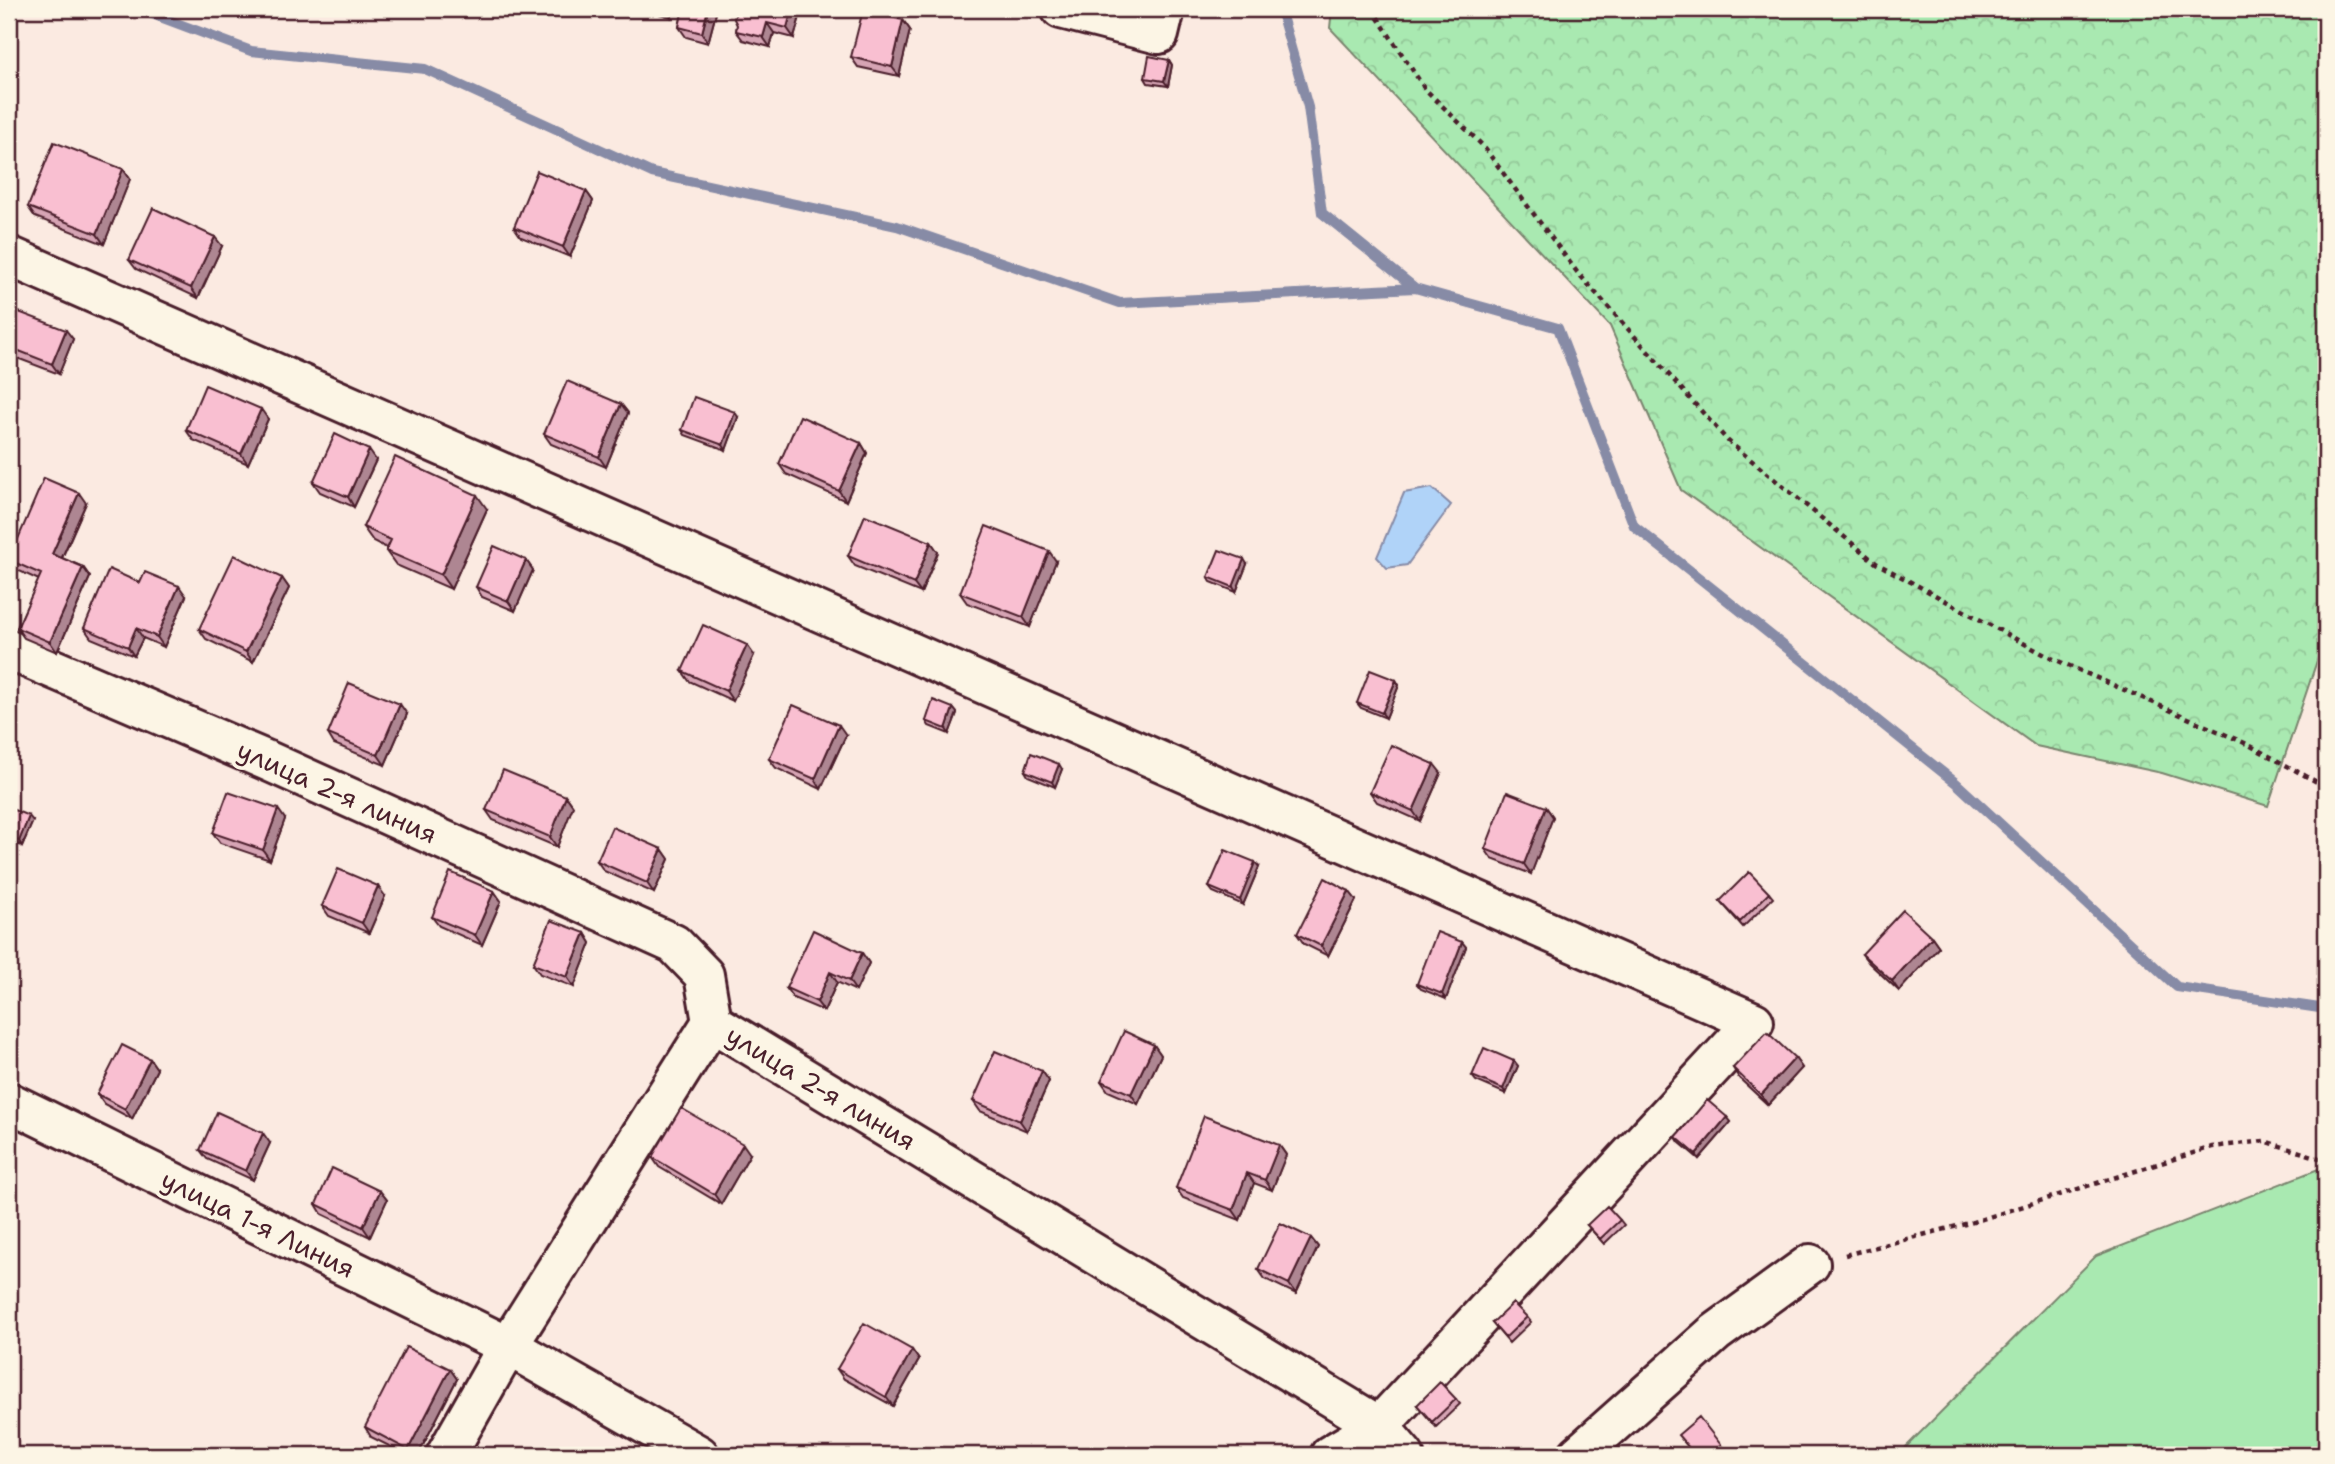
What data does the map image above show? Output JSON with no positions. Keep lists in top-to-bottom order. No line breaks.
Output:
{"streets":{"street":["улица 2-я линия","улица 1-я Линия"]}}
